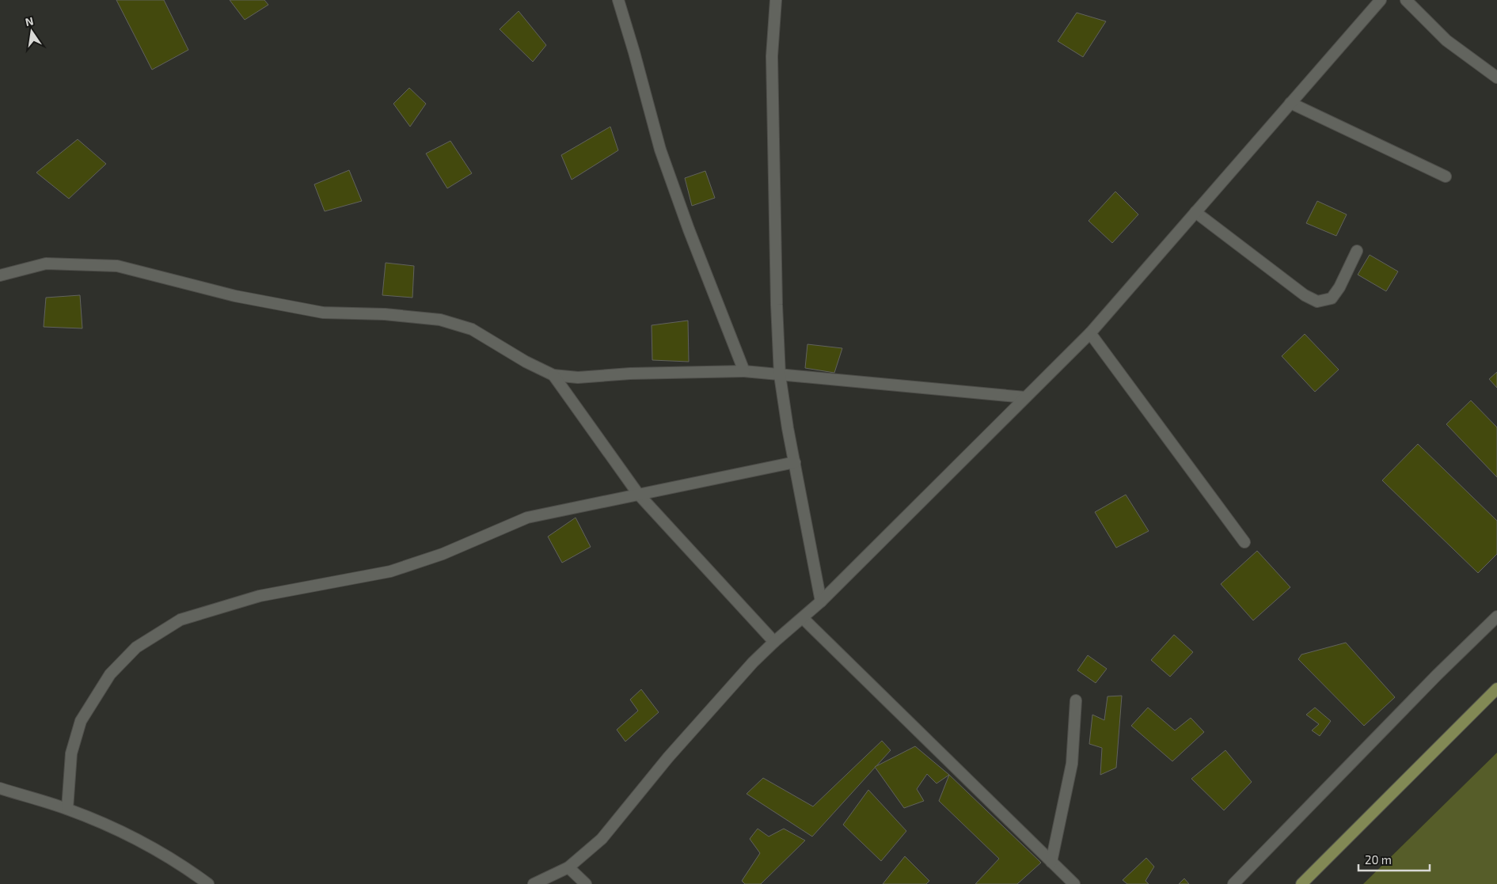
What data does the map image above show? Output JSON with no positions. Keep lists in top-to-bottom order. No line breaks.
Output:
{"scale_bar":"20 m","north":"top"}
